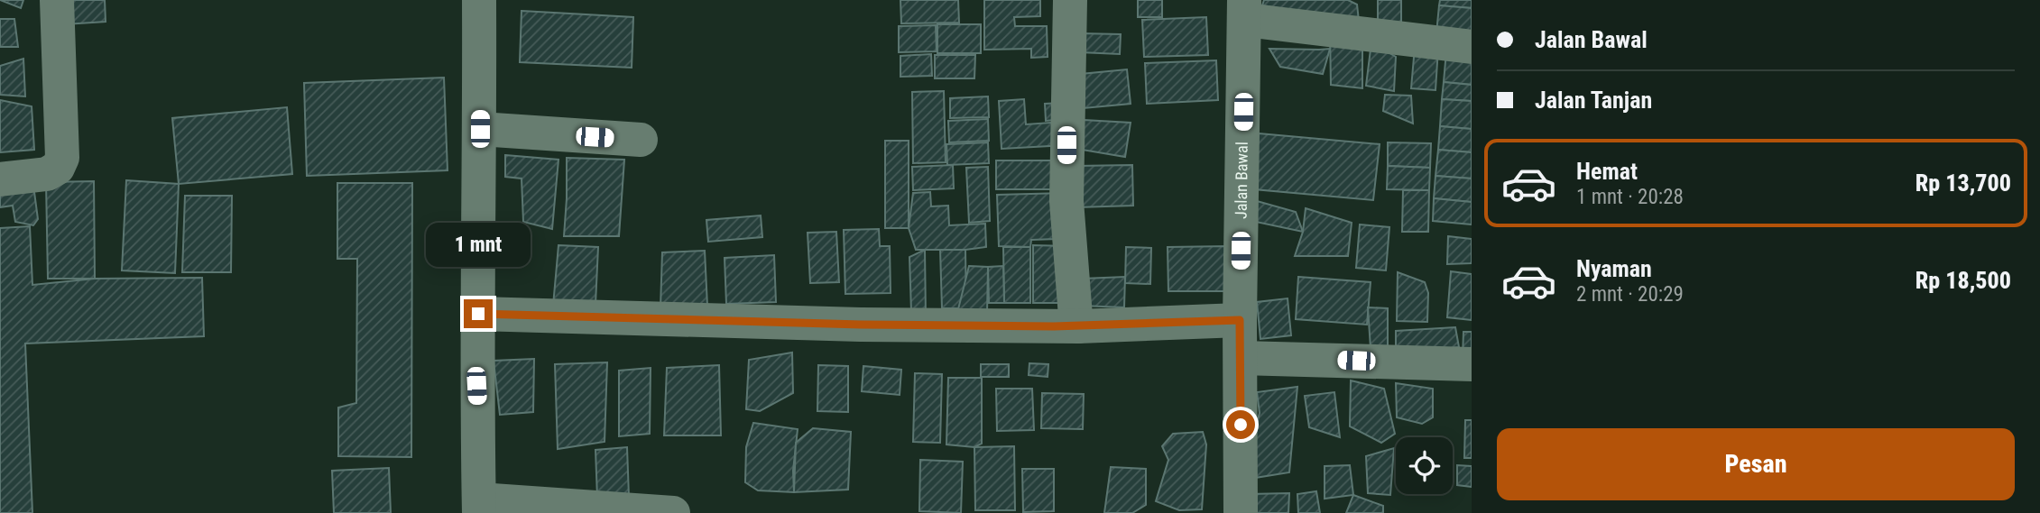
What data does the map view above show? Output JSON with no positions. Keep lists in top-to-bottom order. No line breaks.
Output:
{"streets":{"street":["Jalan Bawal"]},"page":{"banner":["Jalan Bawal","Jalan Tanjan"],"list":[{"name":"Hemat","note":"1 mnt · 20:28","value":"Rp 13,700"},{"name":"Nyaman","note":"2 mnt · 20:29","value":"Rp 18,500"}],"bubble":"1 mnt","buttons":"Pesan"}}
